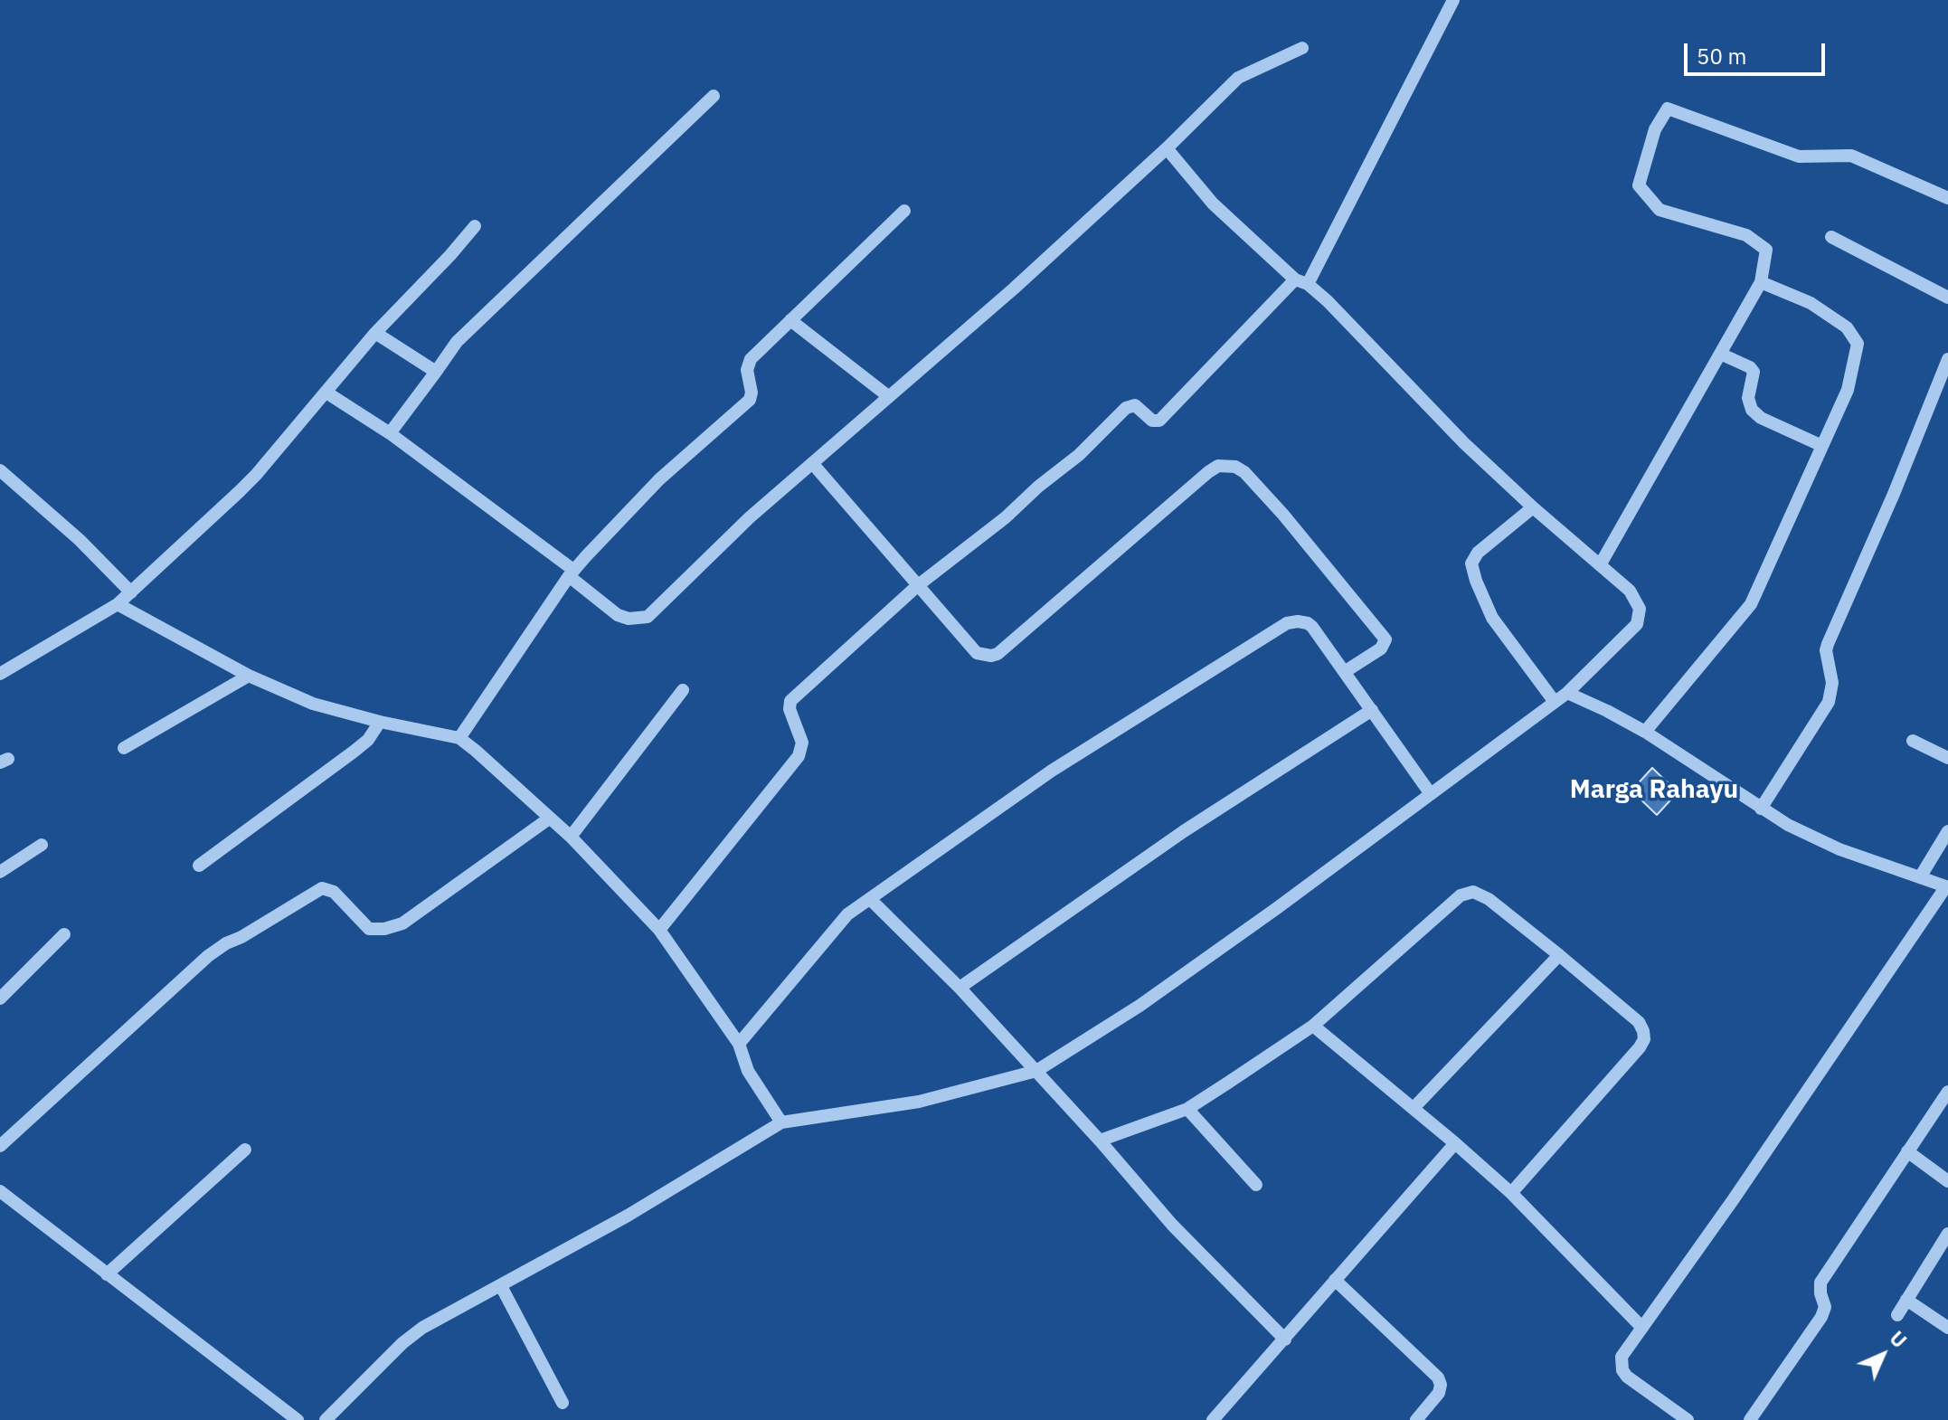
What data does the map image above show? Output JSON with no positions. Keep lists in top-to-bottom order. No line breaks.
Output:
{"districts":["Marga Rahayu"],"scale_bar":"50 m","north":"top right"}
